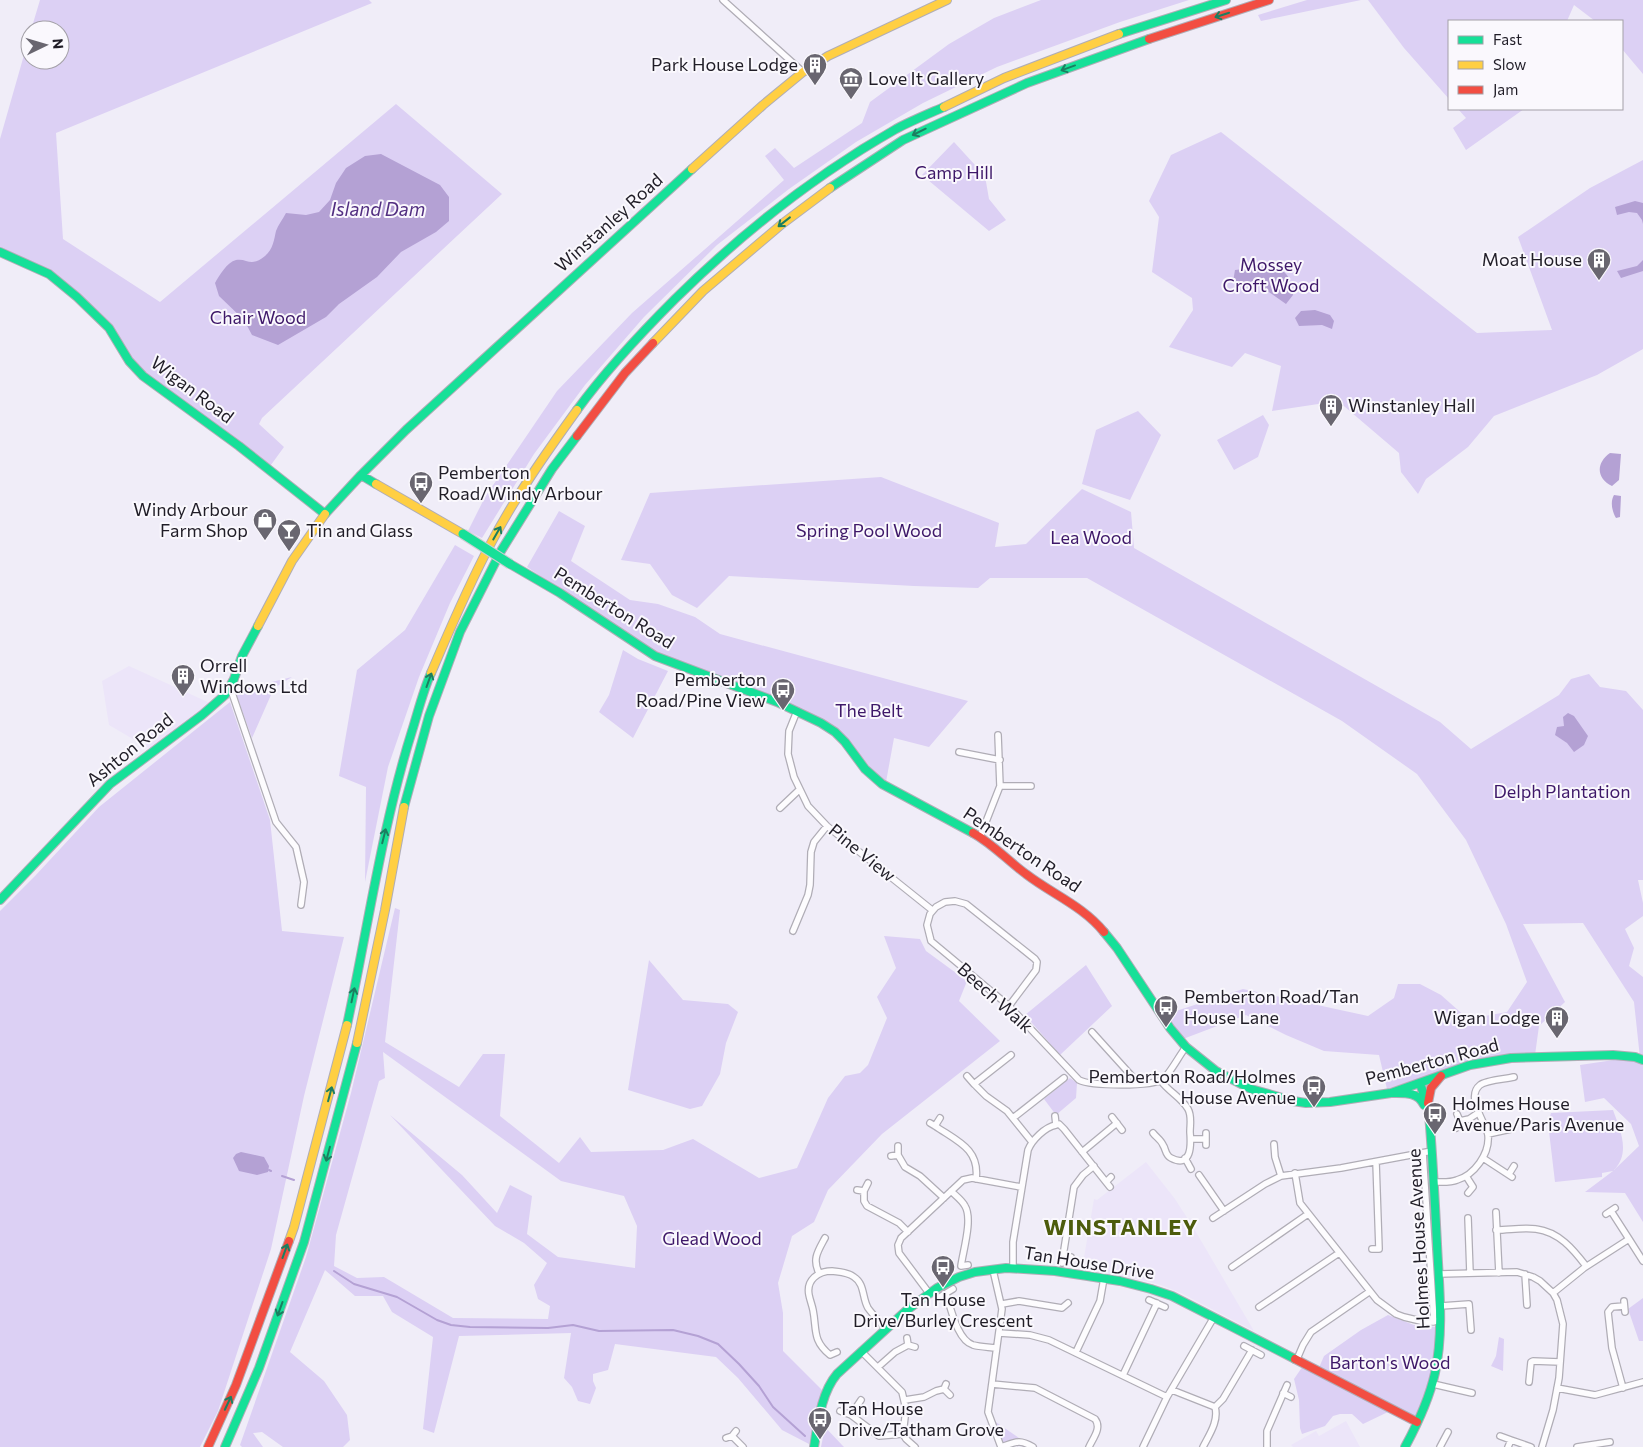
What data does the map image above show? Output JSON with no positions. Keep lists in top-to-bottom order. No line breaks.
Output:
{"streets":{"main road":["Winstanley Road","Wigan Road","Pemberton Road","Ashton Road","Holmes House Avenue","Tan House Drive"],"street":["Pine View","Beech Walk"]},"crossings":[["Winstanley Road","Wigan Road"],["Winstanley Road","Pemberton Road"],["Winstanley Road","Ashton Road"],["Wigan Road","Ashton Road"],["Pemberton Road","Pine View"],["Pemberton Road","Holmes House Avenue"],["Pine View","Beech Walk"],["Holmes House Avenue","Tan House Drive"]],"districts":["WINSTANLEY"],"water":["Island Dam"],"parks":["Camp Hill","Mossey Croft Wood","Chair Wood","Spring Pool Wood","Lea Wood","The Belt","Delph Plantation","Glead Wood","Barton's Wood"],"places":{"building":["Park House Lodge","Moat House","Winstanley Hall","Orrell Windows Ltd","Wigan Lodge"],"museum":["Love It Gallery"],"bus stop":["Pemberton Road/Windy Arbour","Pemberton Road/Pine View","Pemberton Road/Tan House Lane","Pemberton Road/Holmes House Avenue","Holmes House Avenue/Paris Avenue","Tan House Drive/Burley Crescent","Tan House Drive/Tatham Grove"],"shop":["Windy Arbour Farm Shop"],"bar":["Tin and Glass"]},"legend":["Fast","Slow","Jam"],"north":"right"}
